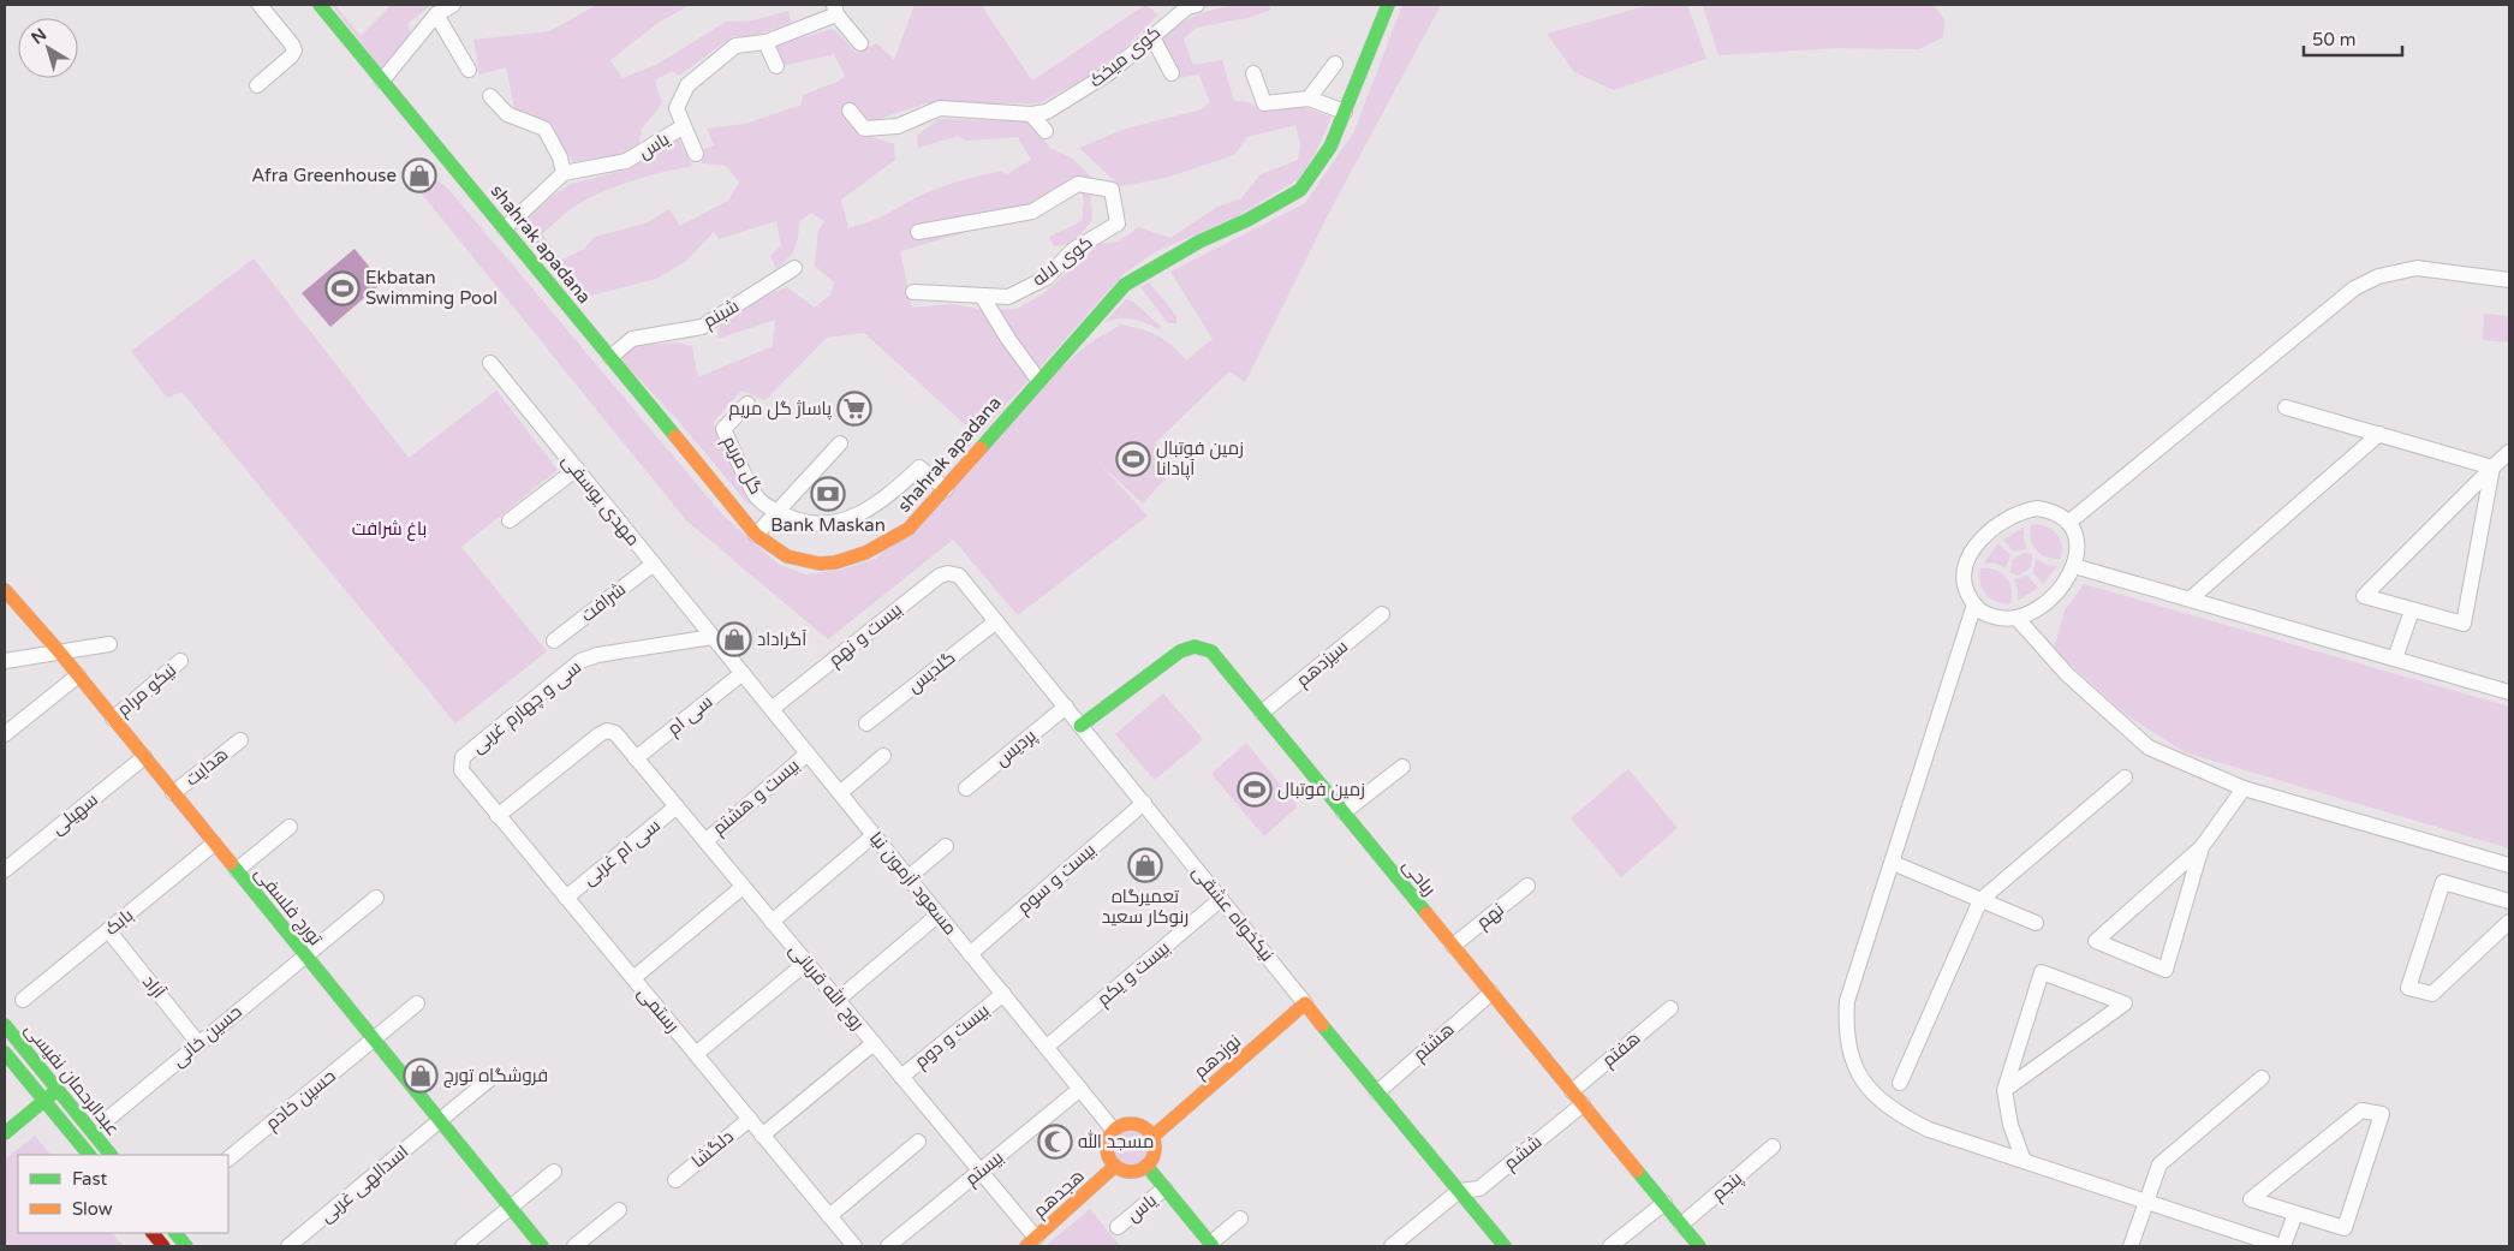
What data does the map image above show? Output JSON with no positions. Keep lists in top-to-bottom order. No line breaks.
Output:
{"streets":{"street":["کوی میخک","یاس","shahrak apadana","کوی لاله","شبنم","گل مریم","مهدی یوسفی","شرافت","بیست و نهم","سیزدهم","گلدیس","نیکو مرام","سی و چهارم غربی","سی ام","پردیس","هدایت","بیست و هشتم","سهیلی","سی ام غربی","ریاحی","بیست و سوم","مسعود آزمون نیا","تورج فلسفی","نیکخواه عشقی","نهم","بابک","بیست و یکم","آزاد","روح الله قربانی","رستمی","حسین خانی","بیست و دوم","هشتم","هفتم","نوزدهم","عبدالرحمان نفیسی","حسین خادم","دلگشا","ششم","بیستم","اسدالهی غربی","پنجم","هجدهم"]},"crossings":[["shahrak apadana","شبنم"],["shahrak apadana","گل مریم"],["مهدی یوسفی","شرافت"],["مهدی یوسفی","سی و چهارم غربی"],["مهدی یوسفی","مسعود آزمون نیا"],["بیست و نهم","مسعود آزمون نیا"],["بیست و نهم","نیکخواه عشقی"],["سیزدهم","ریاحی"],["گلدیس","نیکخواه عشقی"],["نیکو مرام","تورج فلسفی"],["سی و چهارم غربی","مسعود آزمون نیا"],["سی و چهارم غربی","رستمی"],["سی ام","مسعود آزمون نیا"],["سی ام","روح الله قربانی"],["پردیس","نیکخواه عشقی"],["هدایت","تورج فلسفی"],["بیست و هشتم","مسعود آزمون نیا"],["بیست و هشتم","روح الله قربانی"],["سهیلی","تورج فلسفی"],["سی ام غربی","روح الله قربانی"],["سی ام غربی","رستمی"],["ریاحی","نیکخواه عشقی"],["ریاحی","نهم"],["ریاحی","هشتم"],["ریاحی","هفتم"],["ریاحی","ششم"],["ریاحی","پنجم"],["بیست و سوم","مسعود آزمون نیا"],["بیست و سوم","نیکخواه عشقی"],["مسعود آزمون نیا","بیست و یکم"],["مسعود آزمون نیا","بیست و دوم"],["مسعود آزمون نیا","نوزدهم"],["مسعود آزمون نیا","بیستم"],["مسعود آزمون نیا","هجدهم"],["تورج فلسفی","بابک"],["تورج فلسفی","حسین خانی"],["تورج فلسفی","حسین خادم"],["تورج فلسفی","اسدالهی غربی"],["نیکخواه عشقی","بیست و یکم"],["نیکخواه عشقی","هشتم"],["نیکخواه عشقی","نوزدهم"],["نیکخواه عشقی","ششم"],["بابک","آزاد"],["آزاد","حسین خانی"],["روح الله قربانی","رستمی"],["روح الله قربانی","بیست و دوم"],["روح الله قربانی","بیستم"],["روح الله قربانی","هجدهم"],["رستمی","دلگشا"],["نوزدهم","هجدهم"]],"parks":["باغ شرافت"],"places":{"shop":["Afra Greenhouse","آگراداد","تعمیرگاه رنوکار سعید","فروشگاه تورج"],"sports":["Ekbatan Swimming Pool","زمین فوتبال آپادانا","زمین فوتبال"],"supermarket":["پاساژ گل مریم"],"bank":["Bank Maskan"],"mosque":["مسجد الله"]},"legend":["Fast","Slow"],"scale_bar":"50 m","north":"top left"}
